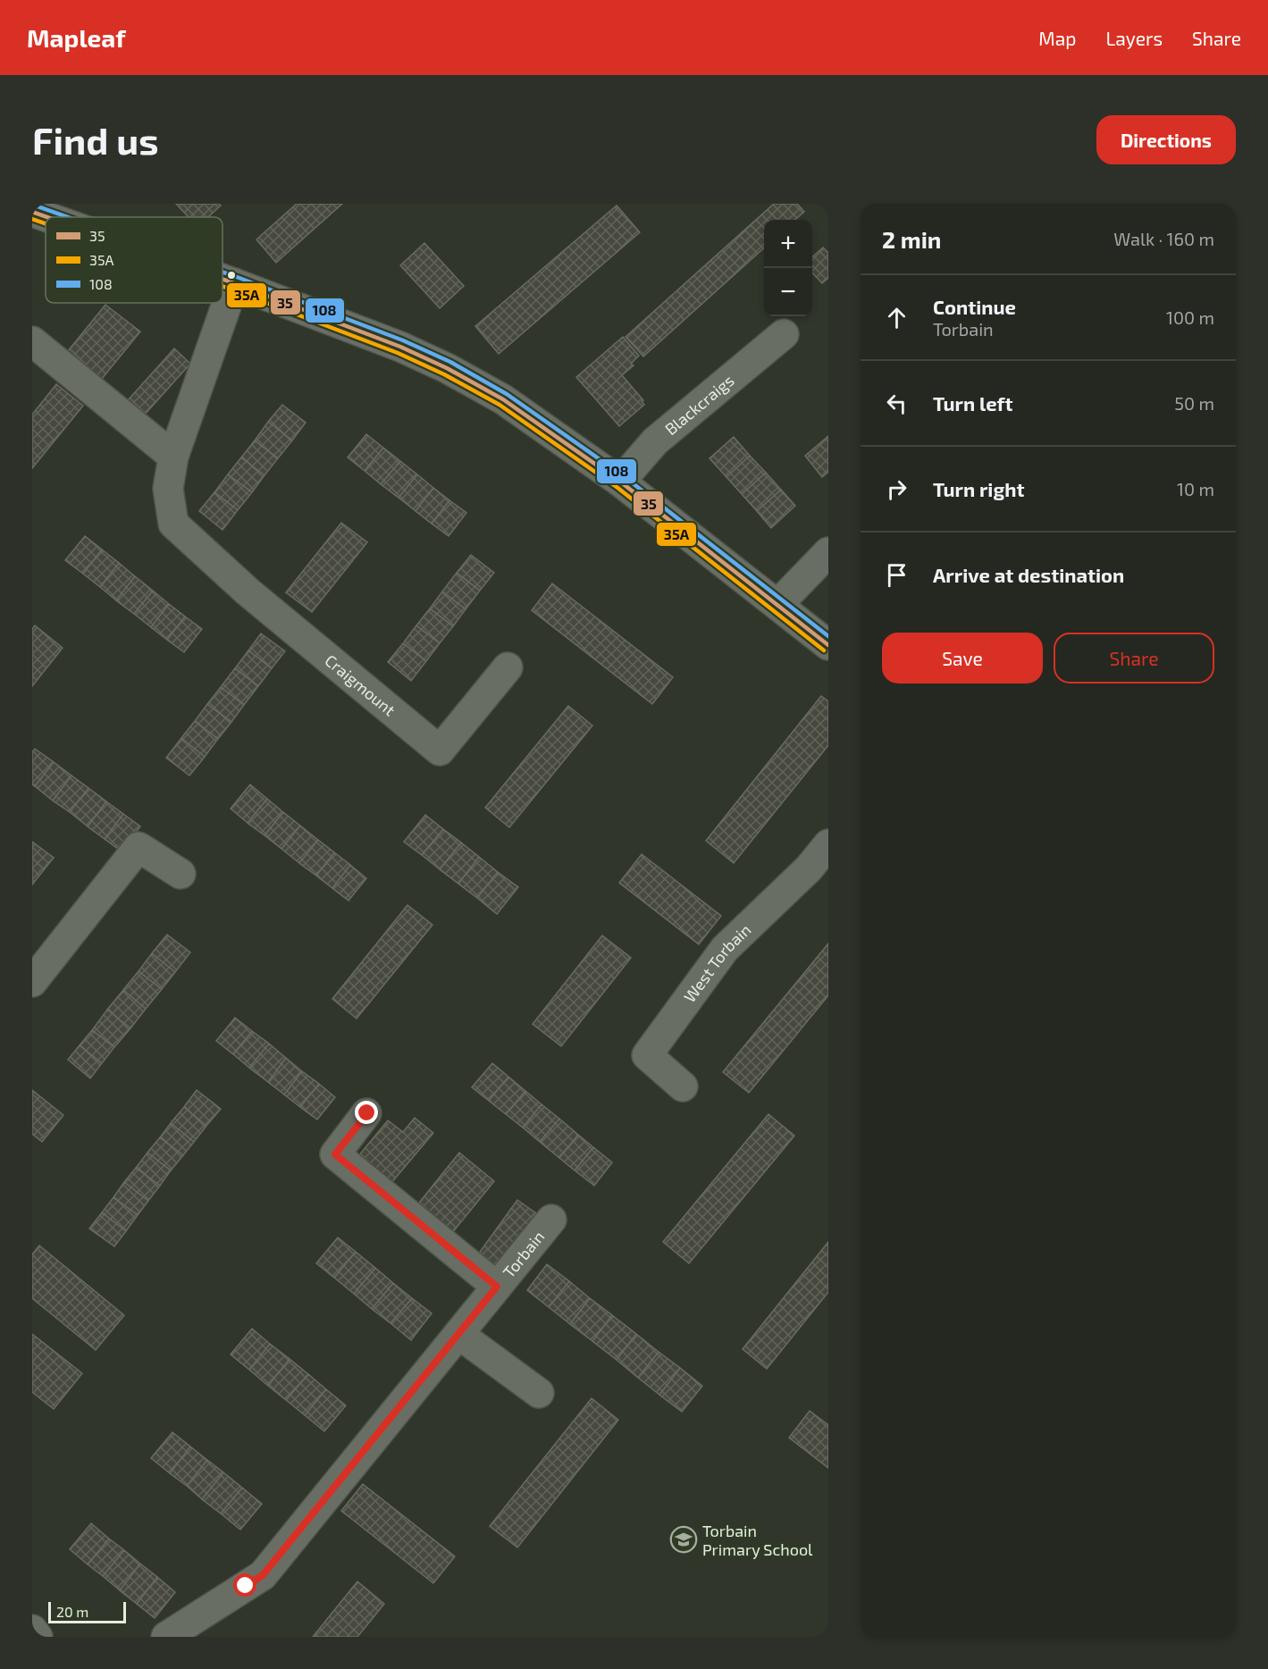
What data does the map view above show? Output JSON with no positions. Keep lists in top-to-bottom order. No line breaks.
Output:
{"streets":{"street":["Blackcraigs","Craigmount","West Torbain","Torbain"]},"places":{"school or university":["Torbain Primary School"]},"lines":["transit line 108","transit line 35","transit line 35A"],"legend":["35","35A","108"],"scale_bar":"20 m","page":{"header":"Mapleaf","nav":["Map","Layers","Share"],"buttons":["Directions",["Save","Share"]],"title":"Find us","heading":["2 min","Walk · 160 m"],"map_buttons":["+","−"],"list":[["Continue","Torbain","100 m"],["Turn left","50 m"],["Turn right","10 m"],"Arrive at destination"],"scale":"20 m"}}
